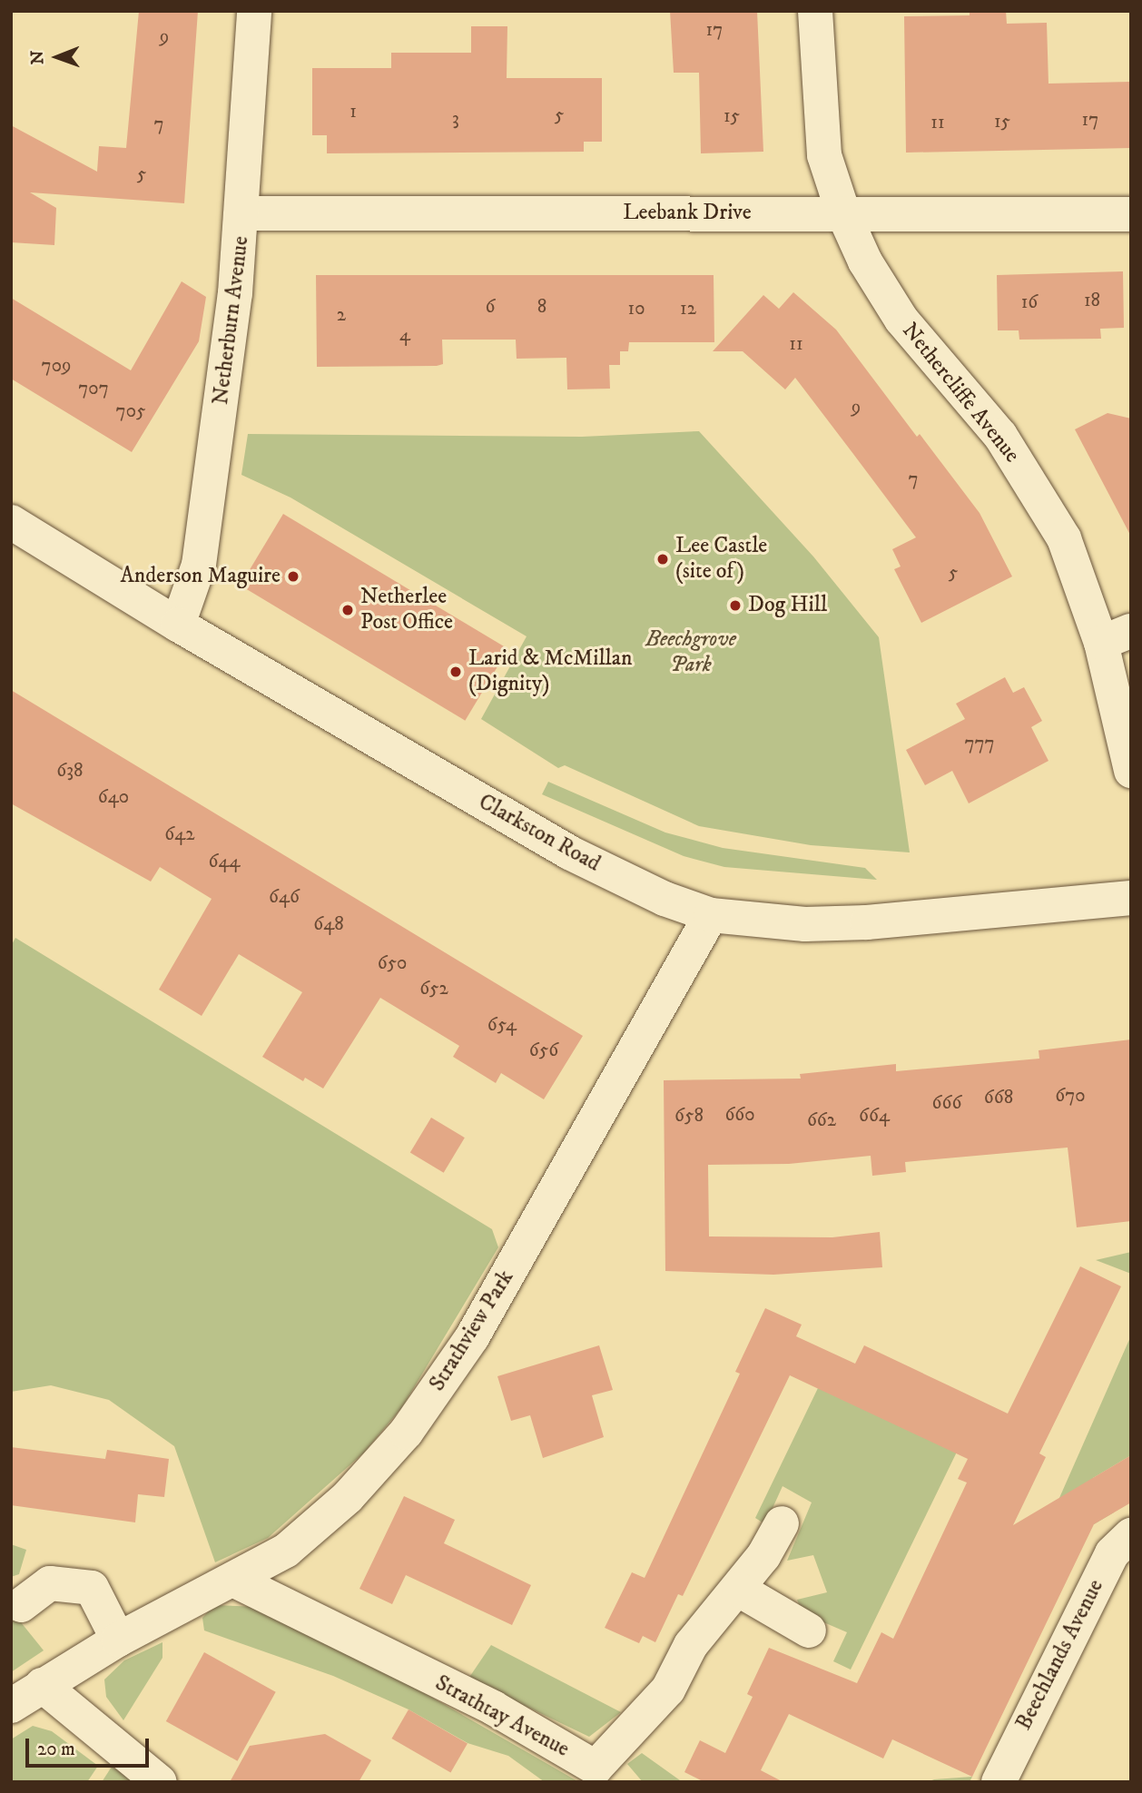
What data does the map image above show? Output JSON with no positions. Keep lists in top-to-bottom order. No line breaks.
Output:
{"streets":{"street":["Leebank Drive","Netherburn Avenue","Nethercliffe Avenue","Clarkston Road","Strathview Park","Beechlands Avenue","Strathtay Avenue"]},"crossings":[["Leebank Drive","Netherburn Avenue"],["Leebank Drive","Nethercliffe Avenue"],["Netherburn Avenue","Clarkston Road"],["Clarkston Road","Strathview Park"],["Strathview Park","Strathtay Avenue"]],"parks":["Beechgrove Park"],"places":["Lee Castle (site of)","Anderson Maguire","Dog Hill","Netherlee Post Office","Larid & McMillan (Dignity)"],"house_numbers":["17","9","1","5","15","3","17","15","11","7","5","18","16","6","8","10","12","2","4","11","709","707","9","705","7","5","777","638","640","642","644","646","648","650","652","654","656","670","668","666","660","658","664","662"],"scale_bar":"20 m","north":"left"}
